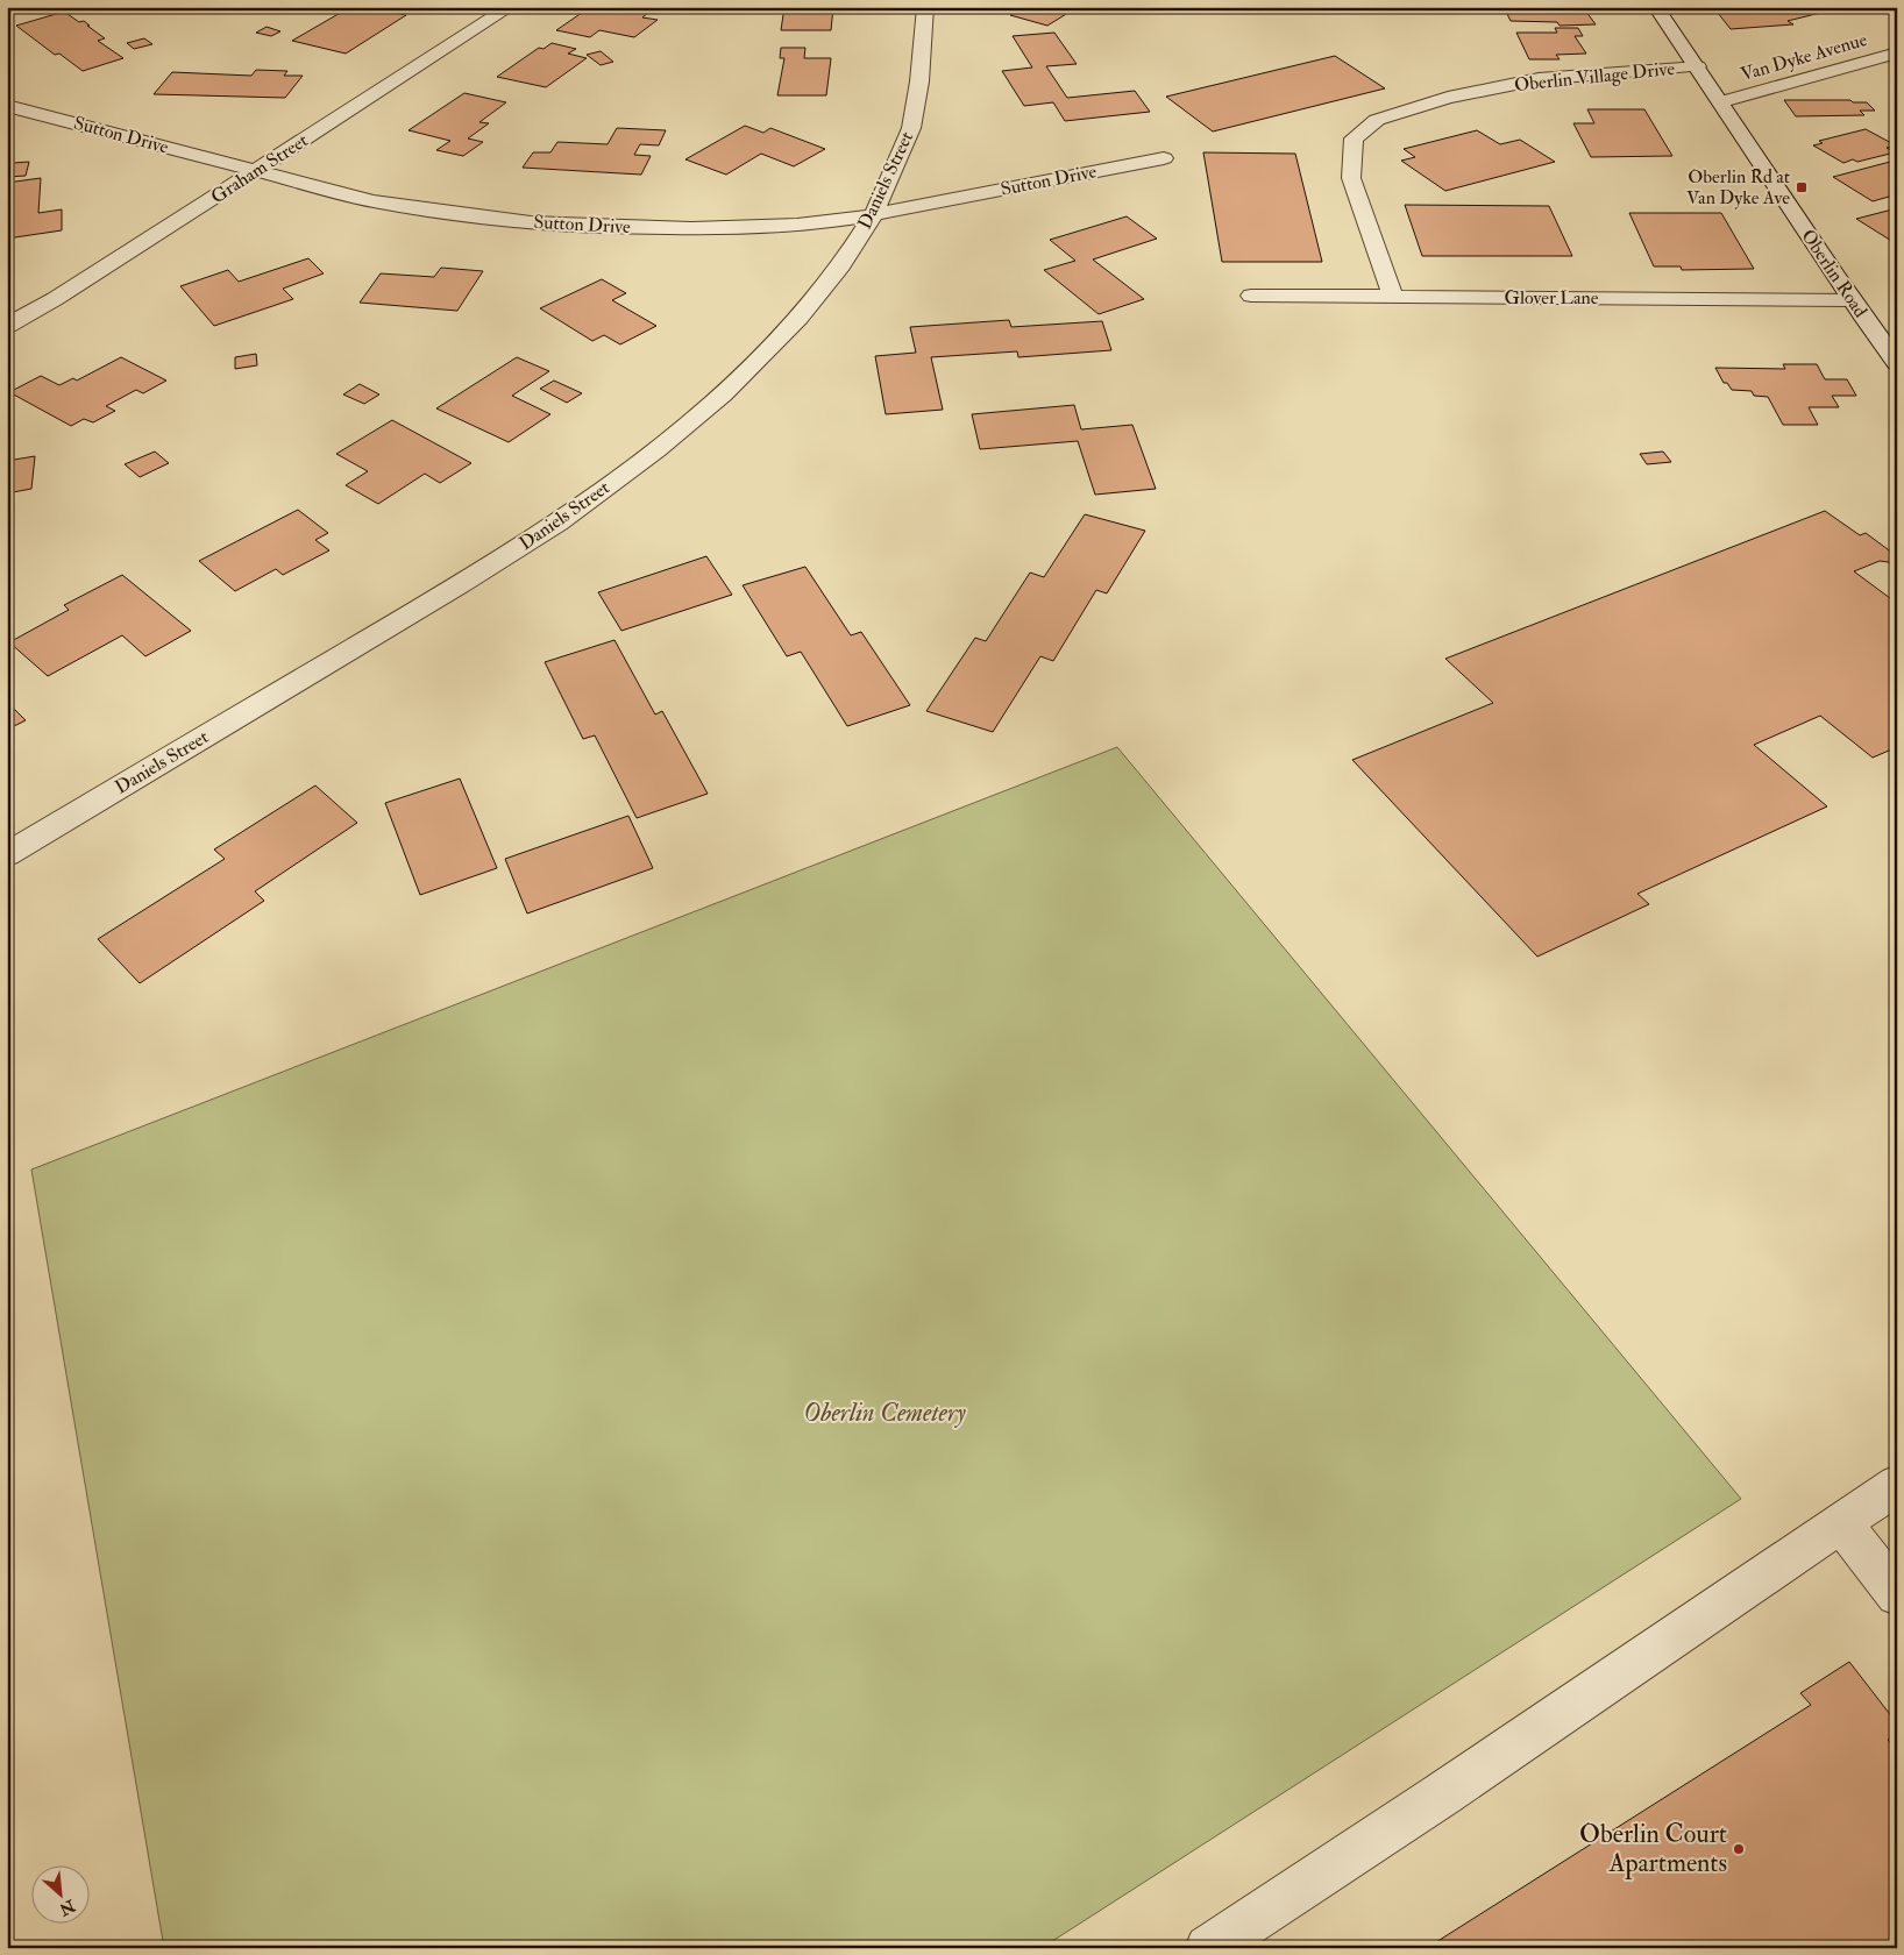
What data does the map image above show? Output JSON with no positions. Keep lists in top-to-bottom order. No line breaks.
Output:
{"streets":{"street":["Van Dyke Avenue","Oberlin Village Drive","Sutton Drive","Graham Street","Daniels Street","Oberlin Road","Glover Lane"]},"crossings":[["Van Dyke Avenue","Oberlin Road"],["Oberlin Village Drive","Oberlin Road"],["Oberlin Village Drive","Glover Lane"],["Sutton Drive","Graham Street"],["Sutton Drive","Daniels Street"],["Oberlin Road","Glover Lane"]],"parks":["Oberlin Cemetery"],"places":{"transit":["Oberlin Rd at Van Dyke Ave"],"other":["Oberlin Court Apartments"]},"north":"bottom right"}
